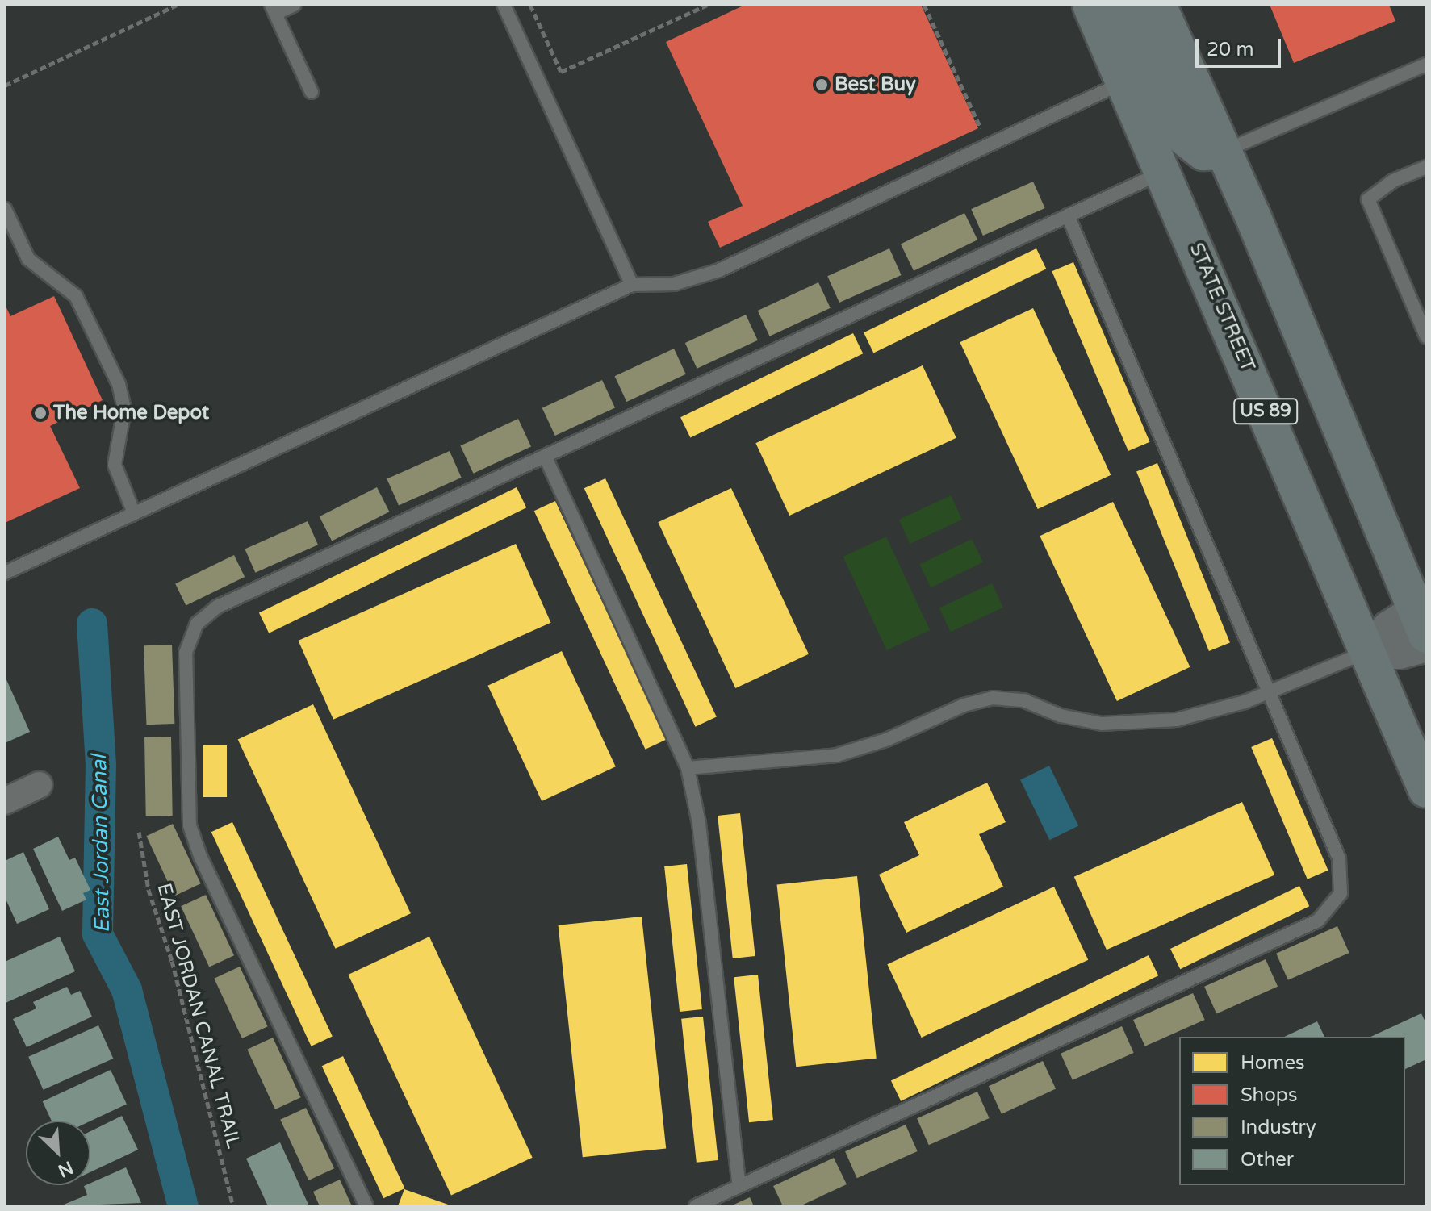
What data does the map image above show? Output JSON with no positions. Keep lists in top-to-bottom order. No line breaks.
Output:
{"streets":{"main road":["STATE STREET","US 89"],"path":["EAST JORDAN CANAL TRAIL"]},"water":["East Jordan Canal"],"places":["Best Buy","The Home Depot"],"legend":["Homes","Shops","Industry","Other"],"scale_bar":"20 m","north":"bottom right"}
